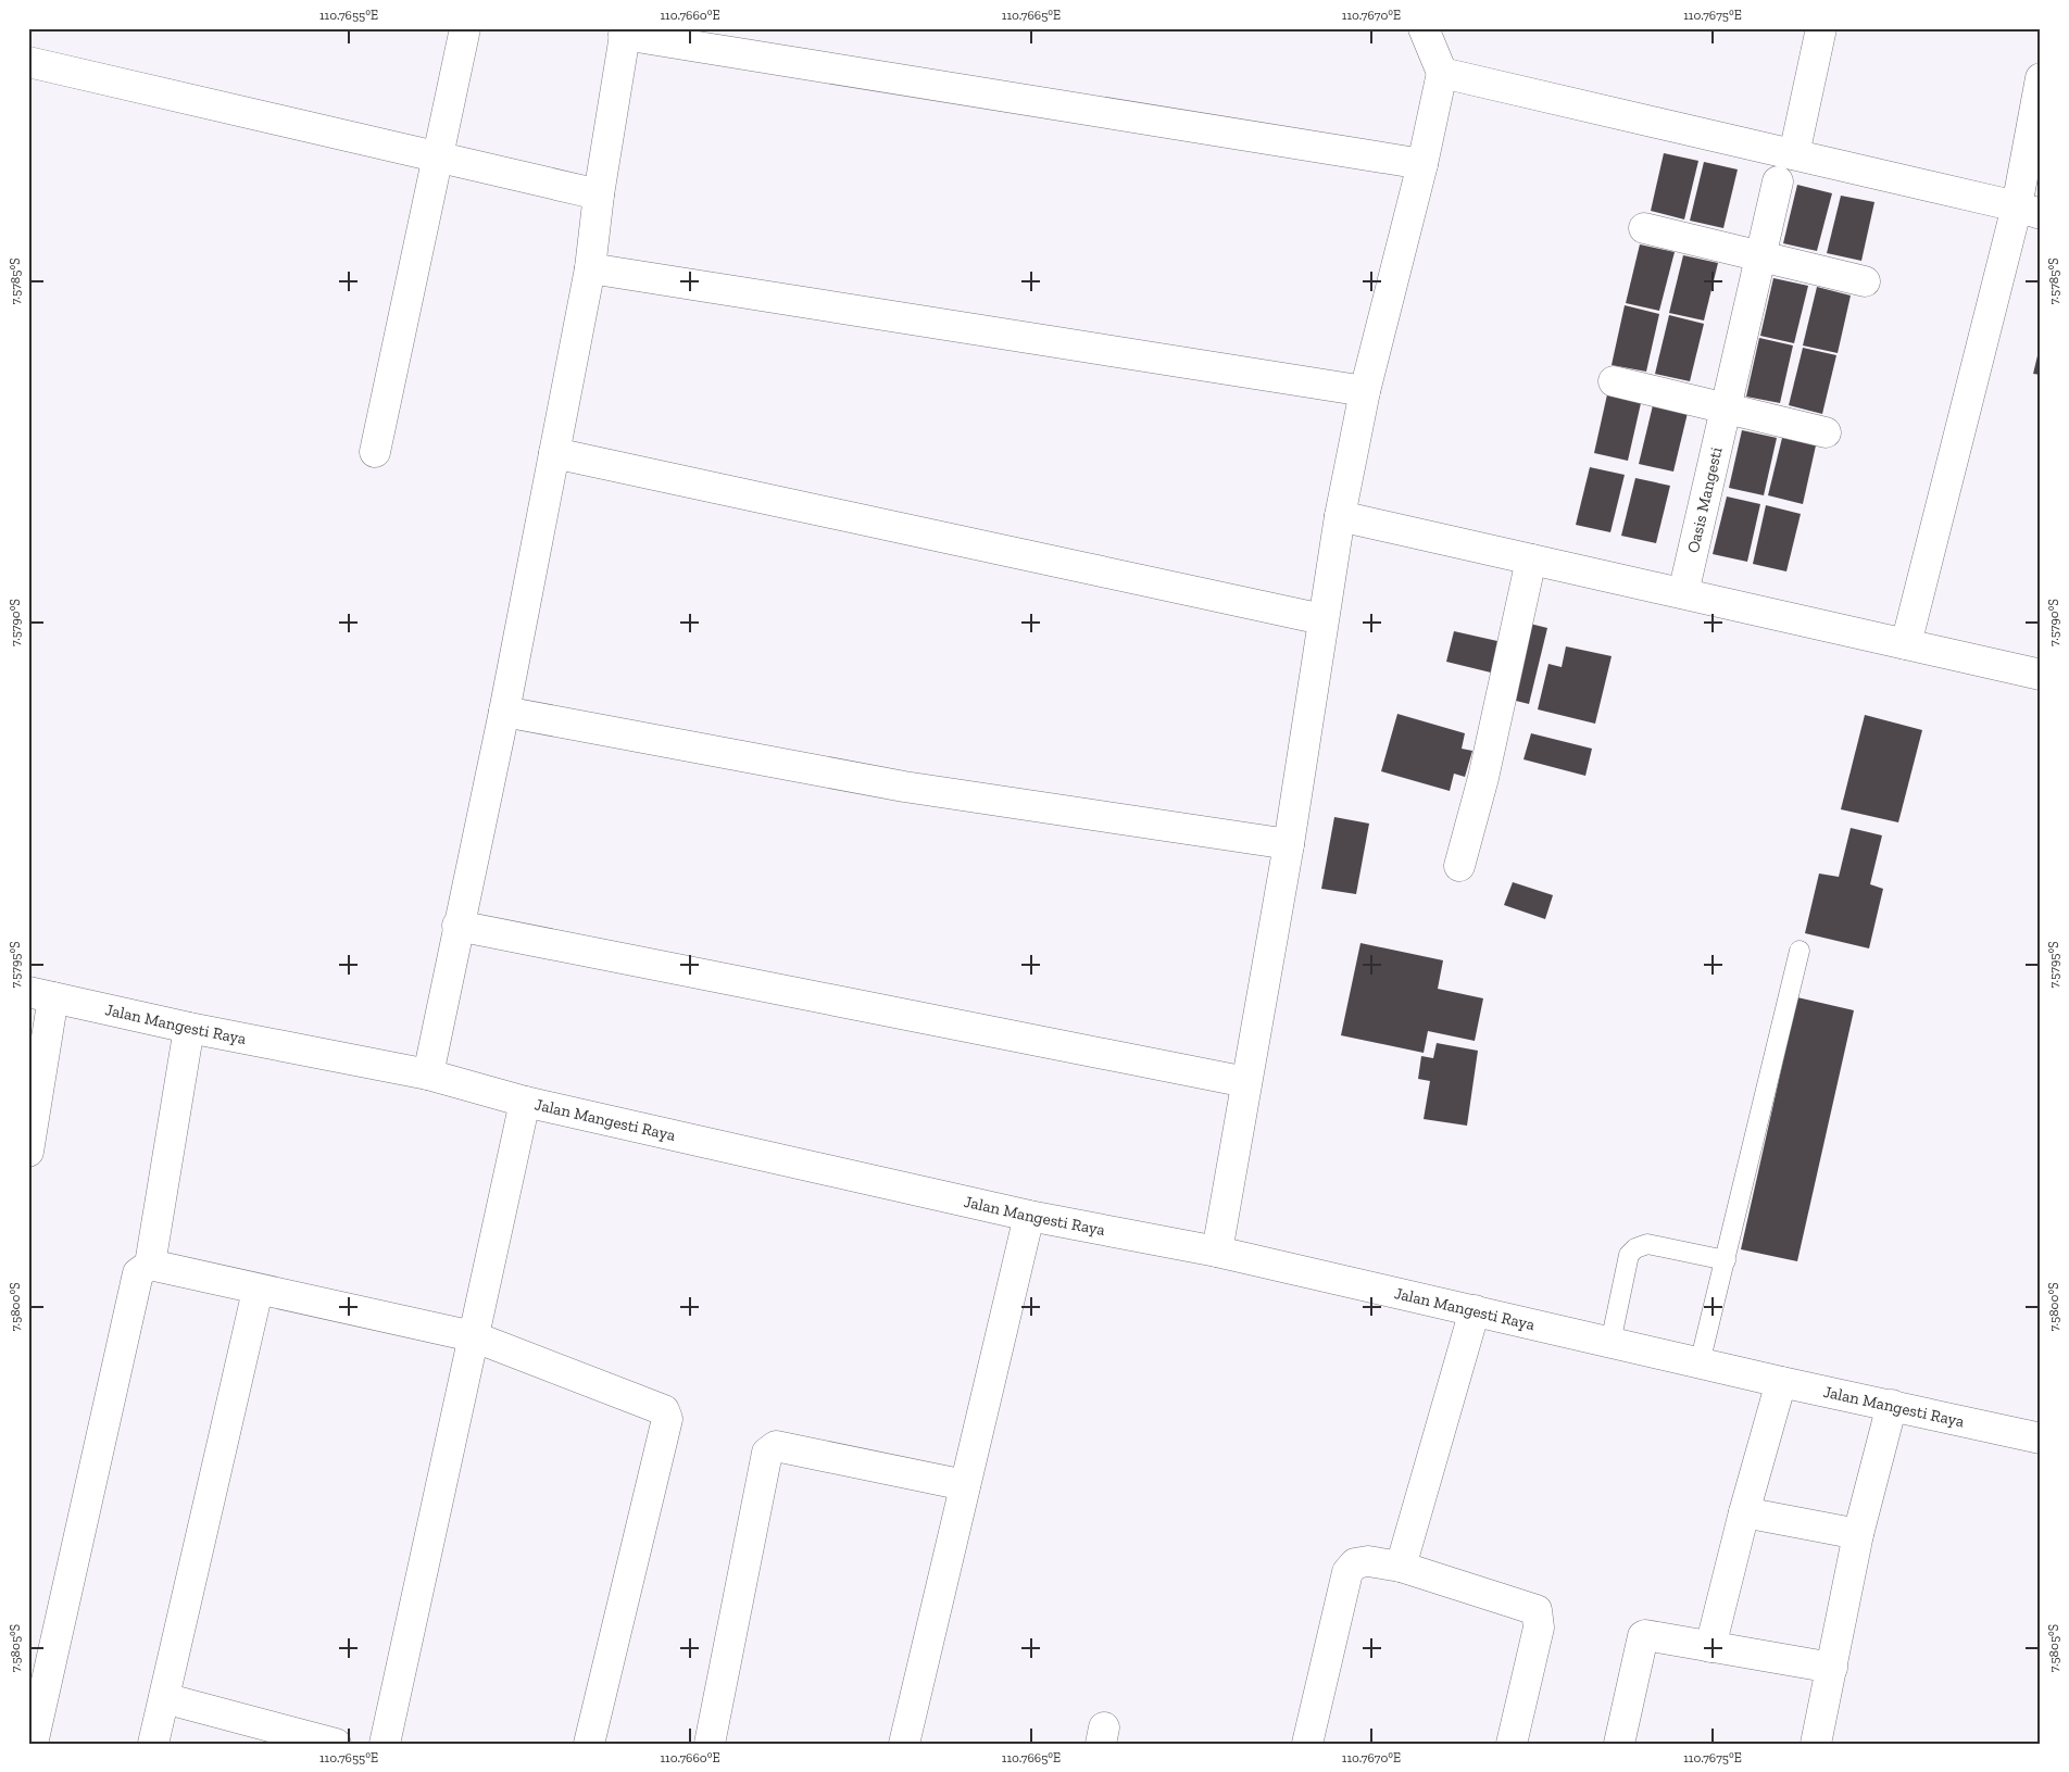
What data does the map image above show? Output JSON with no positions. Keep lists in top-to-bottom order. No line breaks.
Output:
{"streets":{"street":["Oasis Mangesti","Jalan Mangesti Raya"]},"coordinates":["110.7655°E","110.7660°E","110.7665°E","110.7670°E","110.7675°E","7.5785°S","7.5790°S","7.5795°S","7.5800°S","7.5805°S"]}
